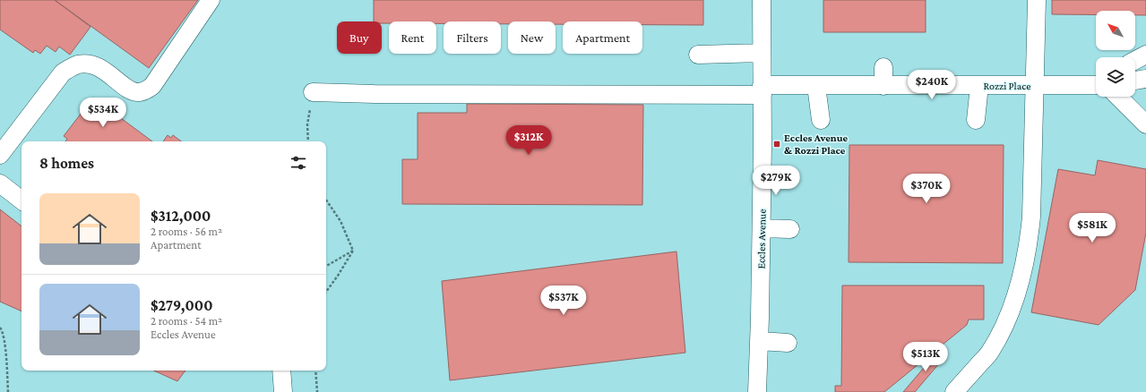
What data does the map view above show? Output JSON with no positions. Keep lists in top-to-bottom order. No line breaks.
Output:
{"streets":{"street":["Rozzi Place","Eccles Avenue"]},"crossings":[["Rozzi Place","Eccles Avenue"]],"places":{"transit":["Eccles Avenue & Rozzi Place"]},"north":"top left","page":{"chip":["Buy","Rent","Filters","New","Apartment"],"price":["$240K","$534K","$312K","$279K","$370K","$581K","$537K","$513K"],"heading":"8 homes","list":[{"name":"$312,000","note":"2 rooms · 56 m² · Apartment"},{"name":"$279,000","note":"2 rooms · 54 m² · Eccles Avenue"}]}}
